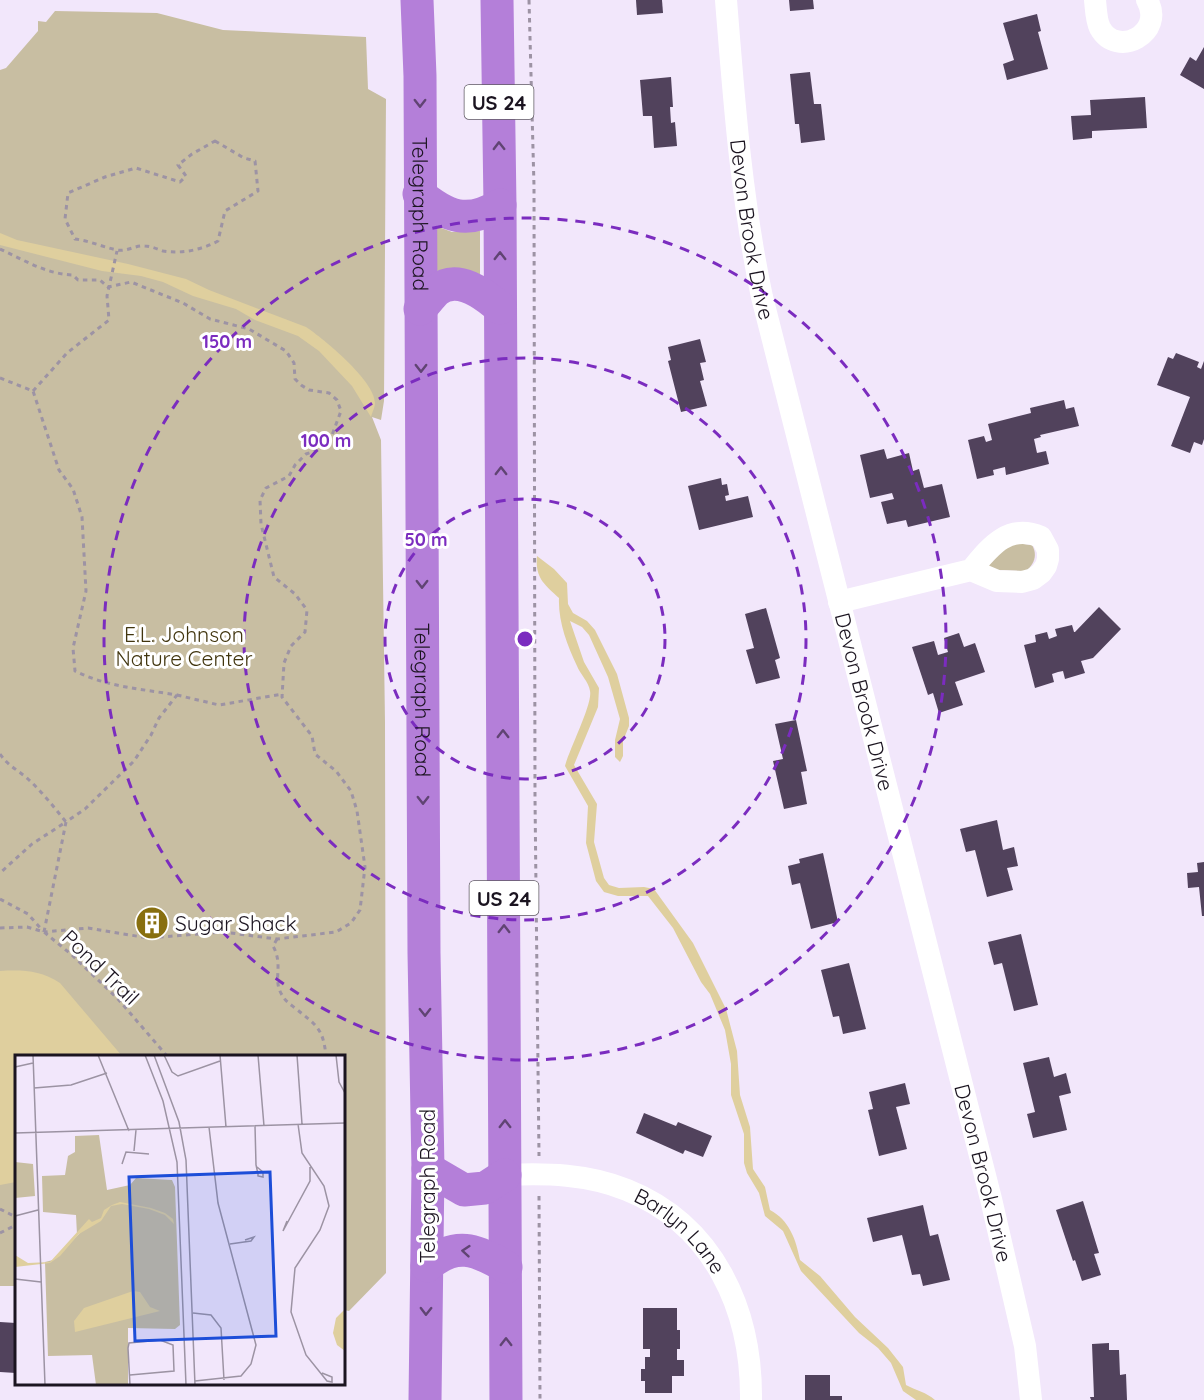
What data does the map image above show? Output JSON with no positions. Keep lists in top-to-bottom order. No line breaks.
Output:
{"streets":{"highway":["US 24","Telegraph Road"],"street":["Devon Brook Drive","Barlyn Lane"],"path":["Pond Trail"]},"crossings":[["US 24","Barlyn Lane"]],"parks":["E.L. Johnson Nature Center"],"places":{"building":["Sugar Shack"]},"rings":["150 m","100 m","50 m"]}
